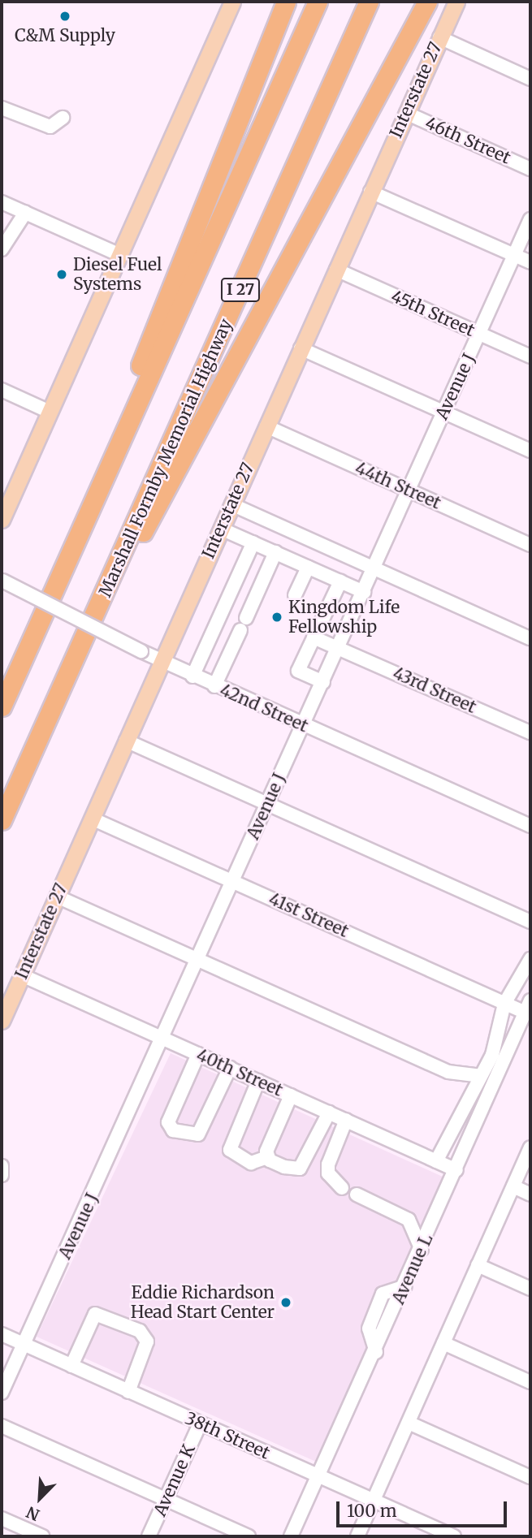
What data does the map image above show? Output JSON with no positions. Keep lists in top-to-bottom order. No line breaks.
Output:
{"streets":{"highway":["I 27","Marshall Formby Memorial Highway"],"main road":["Interstate 27"],"street":["46th Street","45th Street","Avenue J","44th Street","43rd Street","42nd Street","41st Street","40th Street","Avenue L","38th Street","Avenue K"]},"crossings":[["Interstate 27","46th Street"],["Interstate 27","45th Street"],["Interstate 27","44th Street"],["Interstate 27","42nd Street"],["Interstate 27","41st Street"],["Interstate 27","40th Street"],["45th Street","Avenue J"],["Avenue J","44th Street"],["Avenue J","43rd Street"],["Avenue J","42nd Street"],["Avenue J","41st Street"],["Avenue J","40th Street"],["Avenue J","38th Street"],["41st Street","Avenue L"],["40th Street","Avenue L"],["Avenue L","38th Street"],["38th Street","Avenue K"]],"places":["C&M Supply","Diesel Fuel Systems","Kingdom Life Fellowship","Eddie Richardson Head Start Center"],"scale_bar":"100 m","north":"bottom left"}
